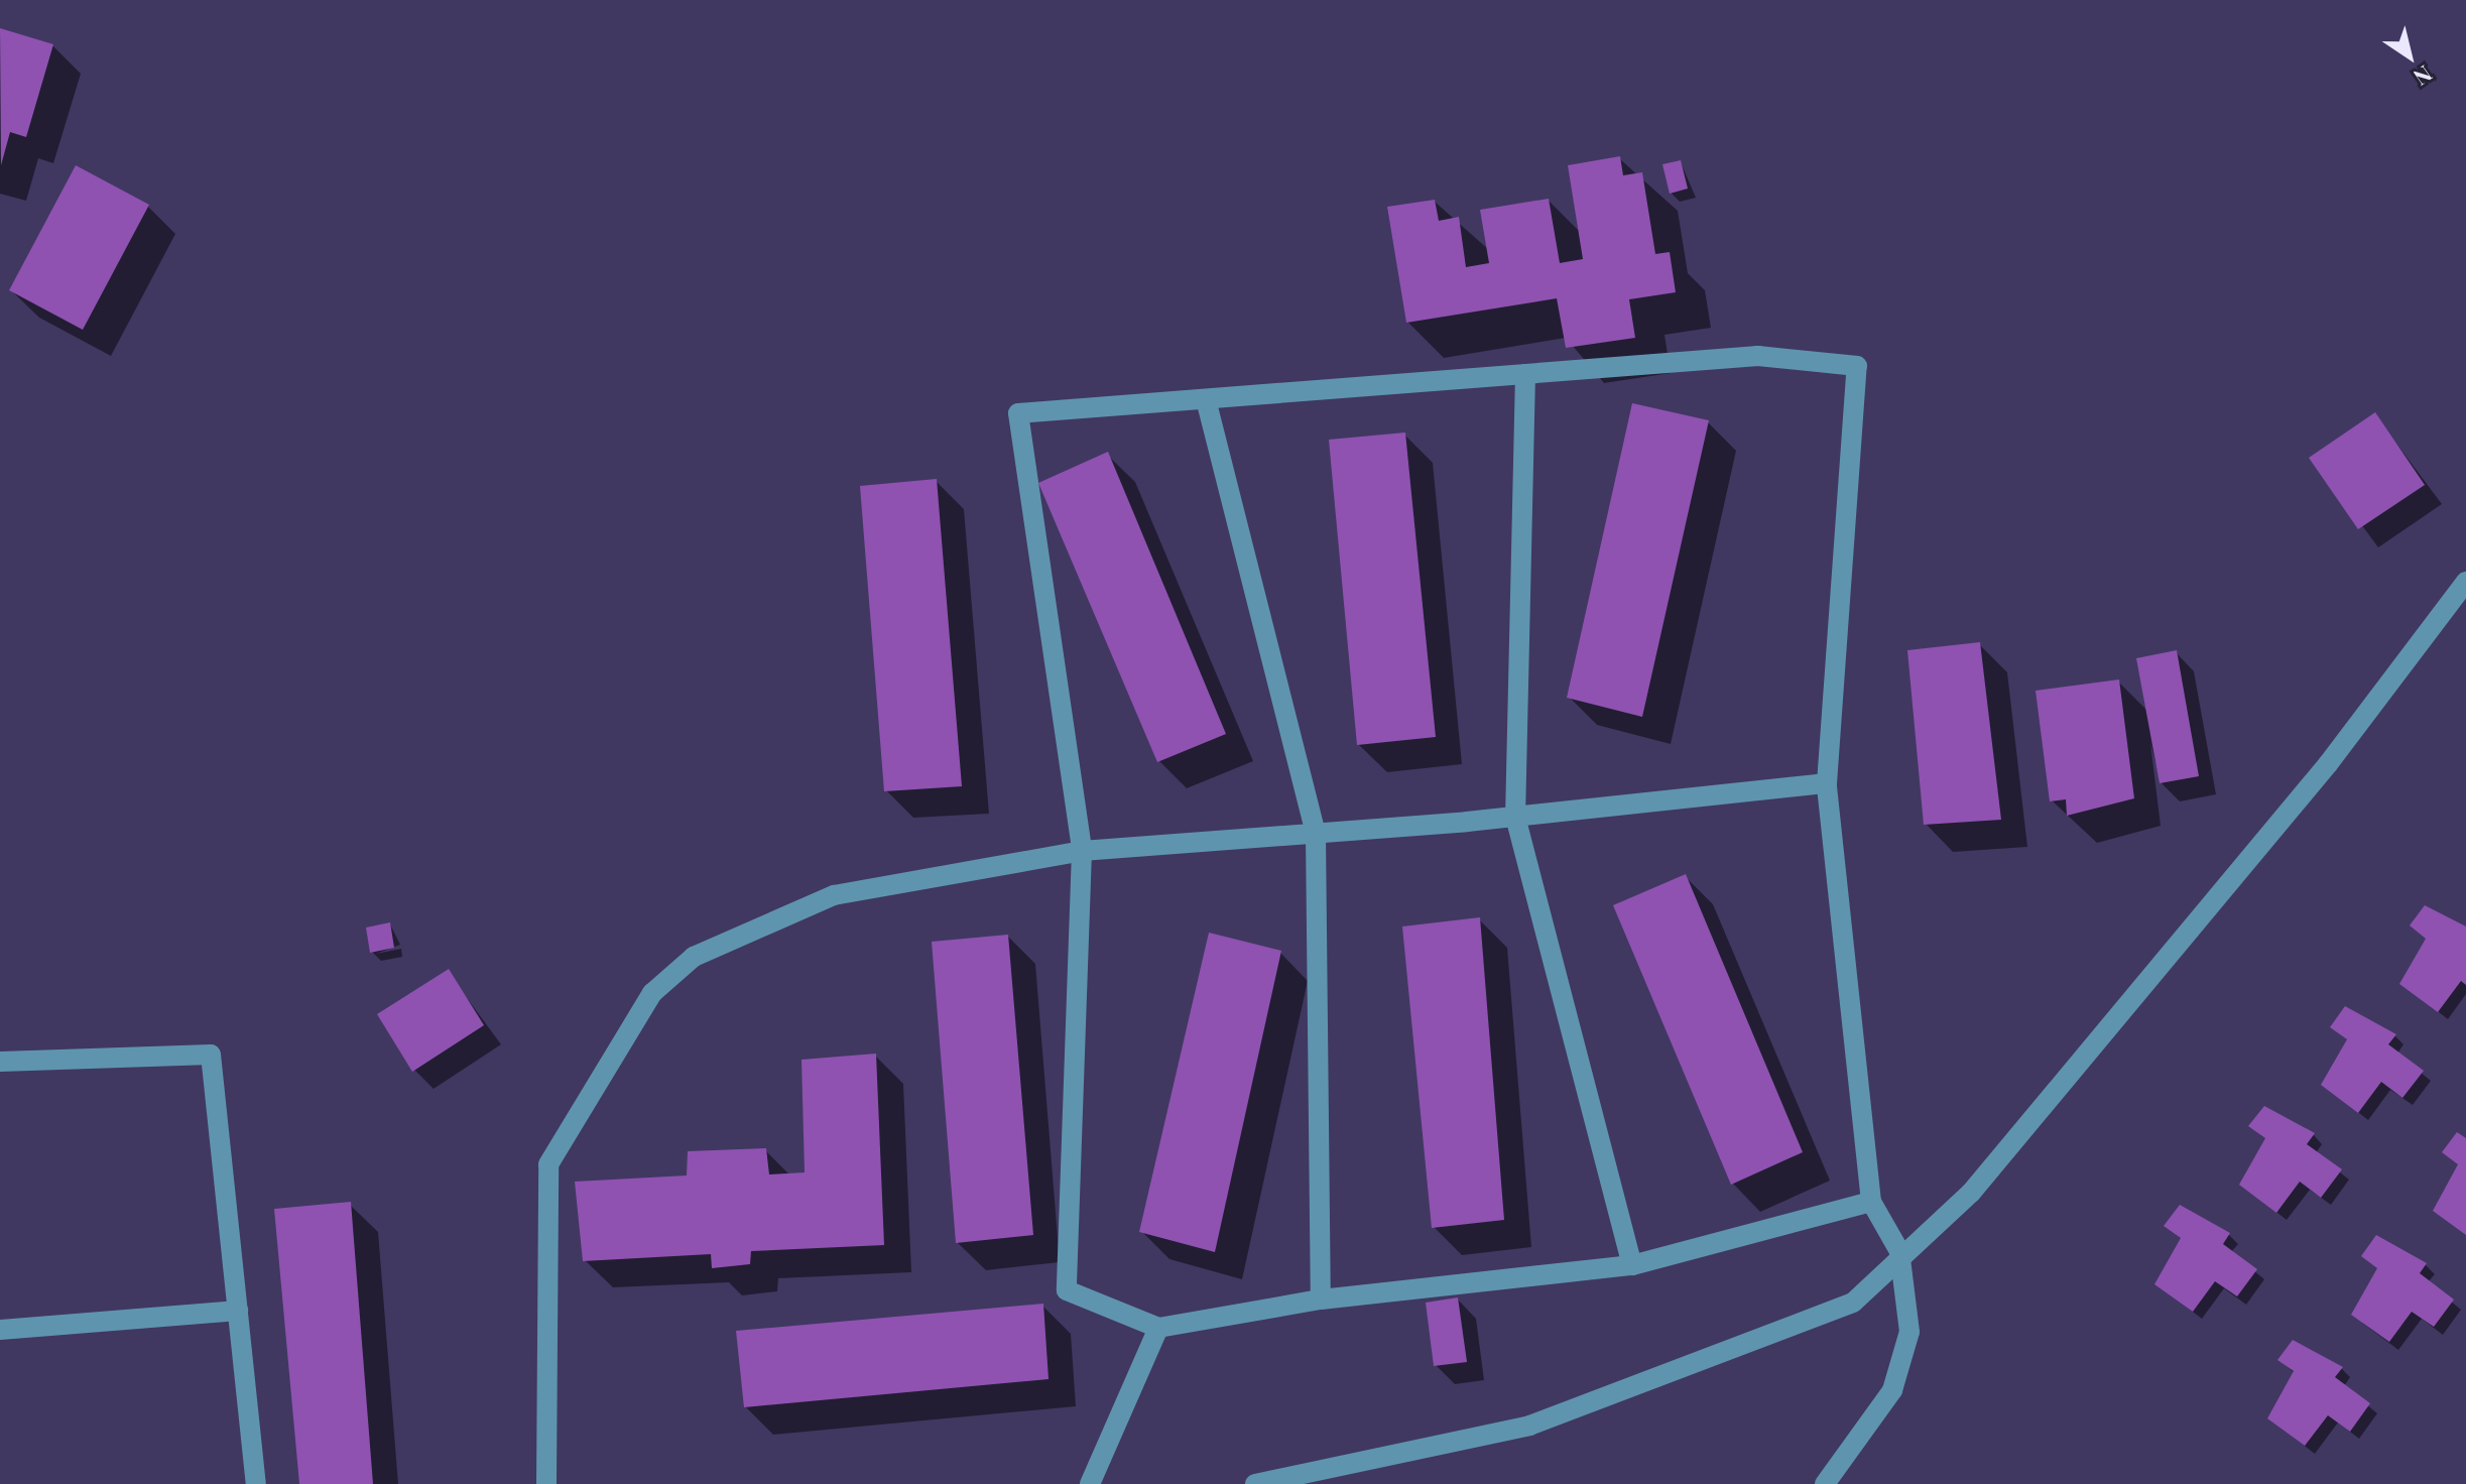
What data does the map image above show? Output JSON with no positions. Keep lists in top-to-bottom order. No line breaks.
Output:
{"north":"bottom right"}
